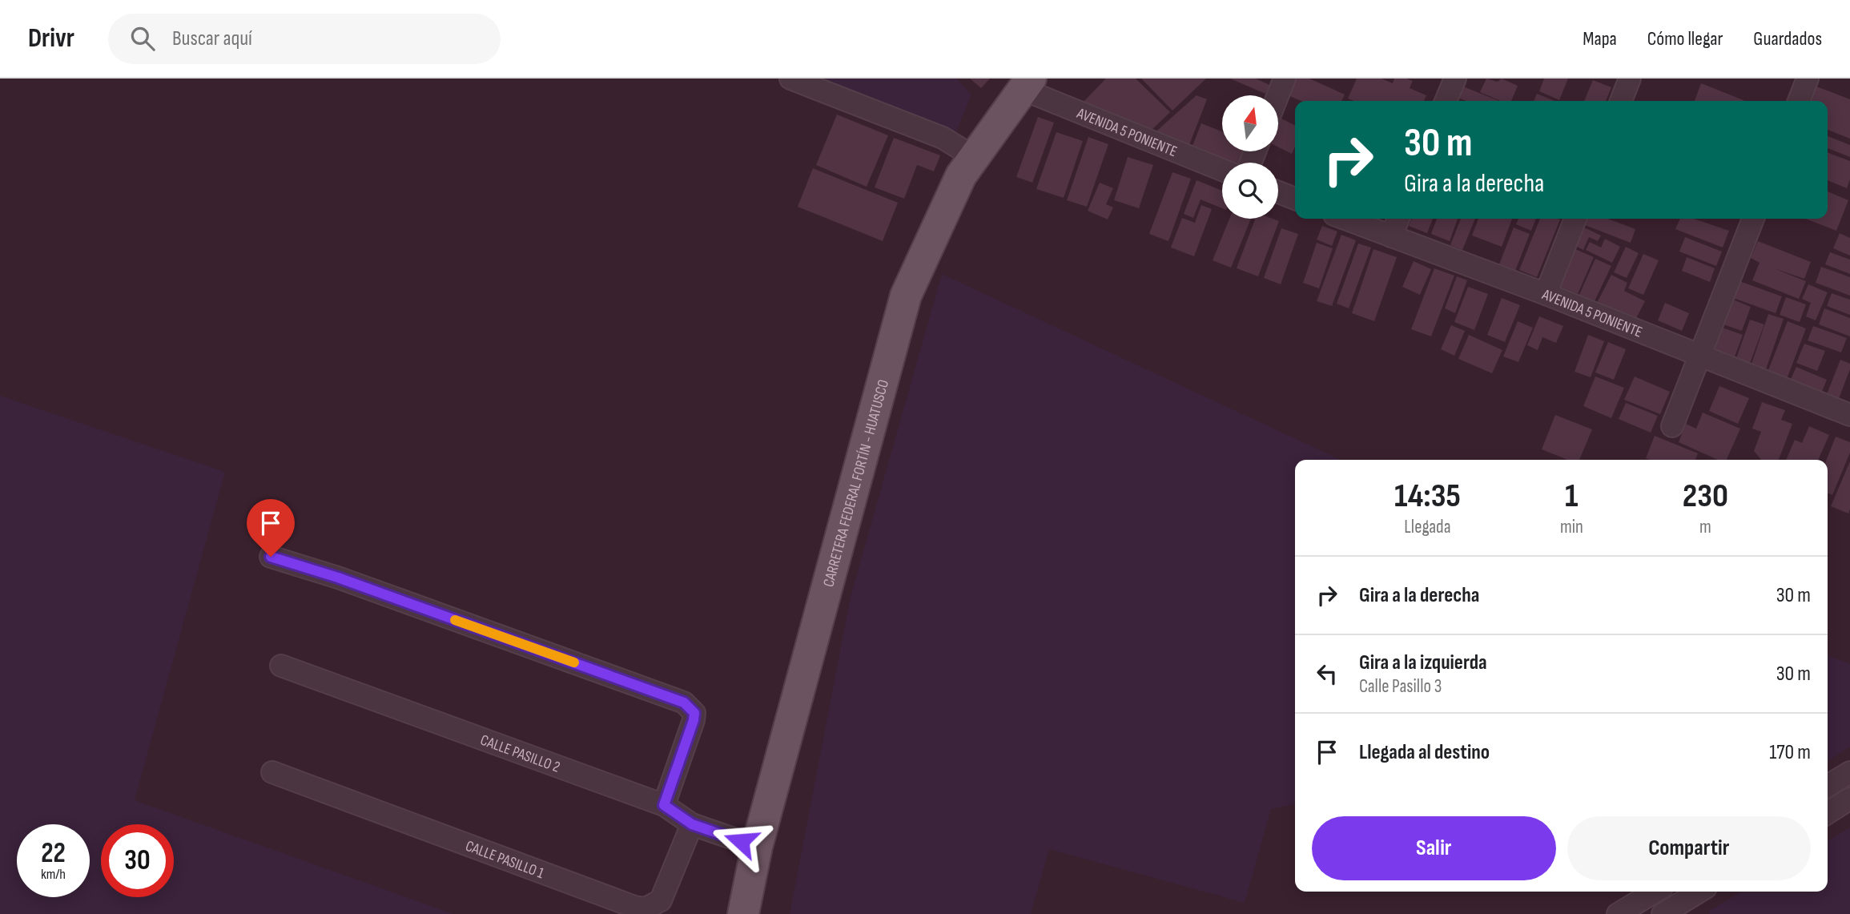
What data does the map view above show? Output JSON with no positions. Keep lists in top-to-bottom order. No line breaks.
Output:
{"streets":{"main road":["CARRETERA FEDERAL FORTÍN - HUATUSCO"],"street":["AVENIDA 5 PONIENTE","CALLE PASILLO 2","CALLE PASILLO 1"]},"crossings":[["AVENIDA 5 PONIENTE","CARRETERA FEDERAL FORTÍN - HUATUSCO"],["CARRETERA FEDERAL FORTÍN - HUATUSCO","CALLE PASILLO 2"],["CALLE PASILLO 2","CALLE PASILLO 1"]],"north":"top","page":{"header":"Drivr","search":"Buscar aquí","nav":["Mapa","Cómo llegar","Guardados"],"turn":["30 m","Gira a la derecha"],"eta":["14:35","Llegada","1","min","230","m"],"list":[{"name":"Gira a la derecha","value":"30 m"},{"name":"Gira a la izquierda","note":"Calle Pasillo 3","value":"30 m"},{"name":"Llegada al destino","value":"170 m"}],"buttons":["Salir","Compartir"],"speed":"22 km/h","limit":"30"}}
